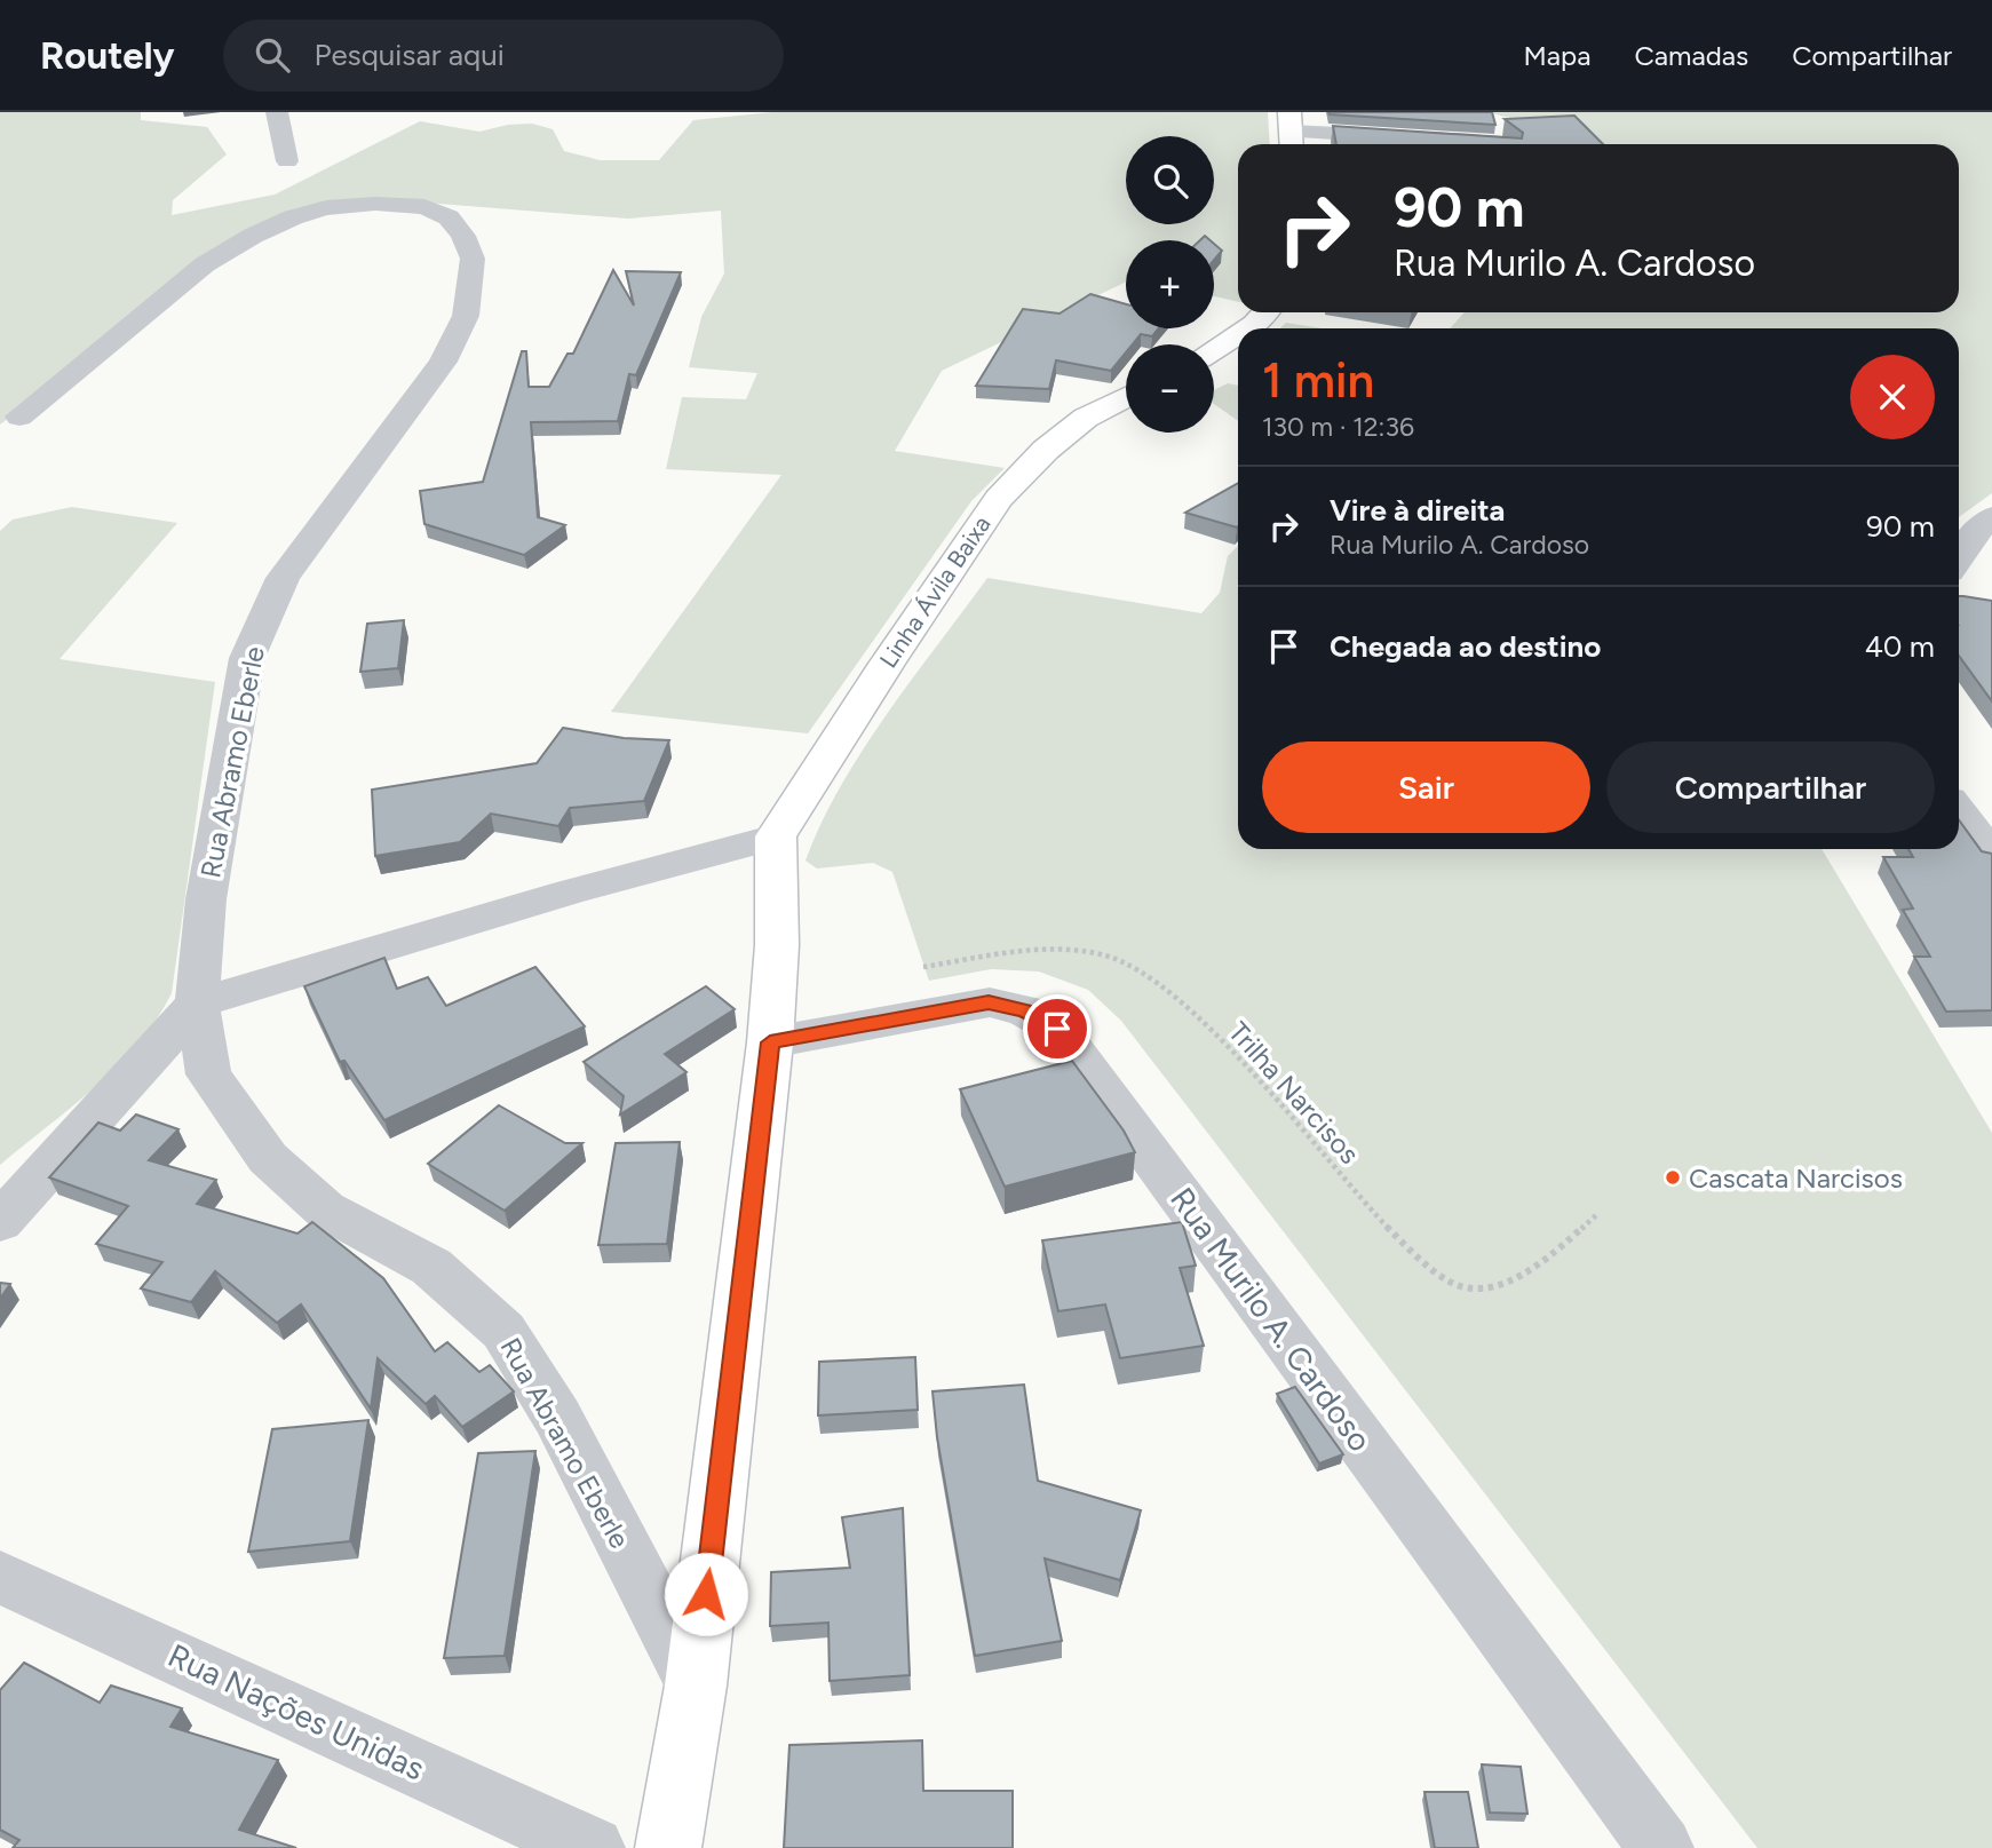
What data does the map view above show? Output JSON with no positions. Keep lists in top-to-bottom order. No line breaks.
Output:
{"streets":{"street":["Linha Ávila Baixa","Rua Abramo Eberle","Rua Murilo A. Cardoso","Rua Nações Unidas"],"path":["Trilha Narcisos"]},"places":["Cascata Narcisos"],"page":{"header":"Routely","search":"Pesquisar aqui","nav":["Mapa","Camadas","Compartilhar"],"map_buttons":["+","−"],"turn":["90 m","Rua Murilo A. Cardoso"],"heading":["1 min","130 m · 12:36"],"list":[{"name":"Vire à direita","note":"Rua Murilo A. Cardoso","value":"90 m"},{"name":"Chegada ao destino","value":"40 m"}],"buttons":["Sair","Compartilhar"]}}
